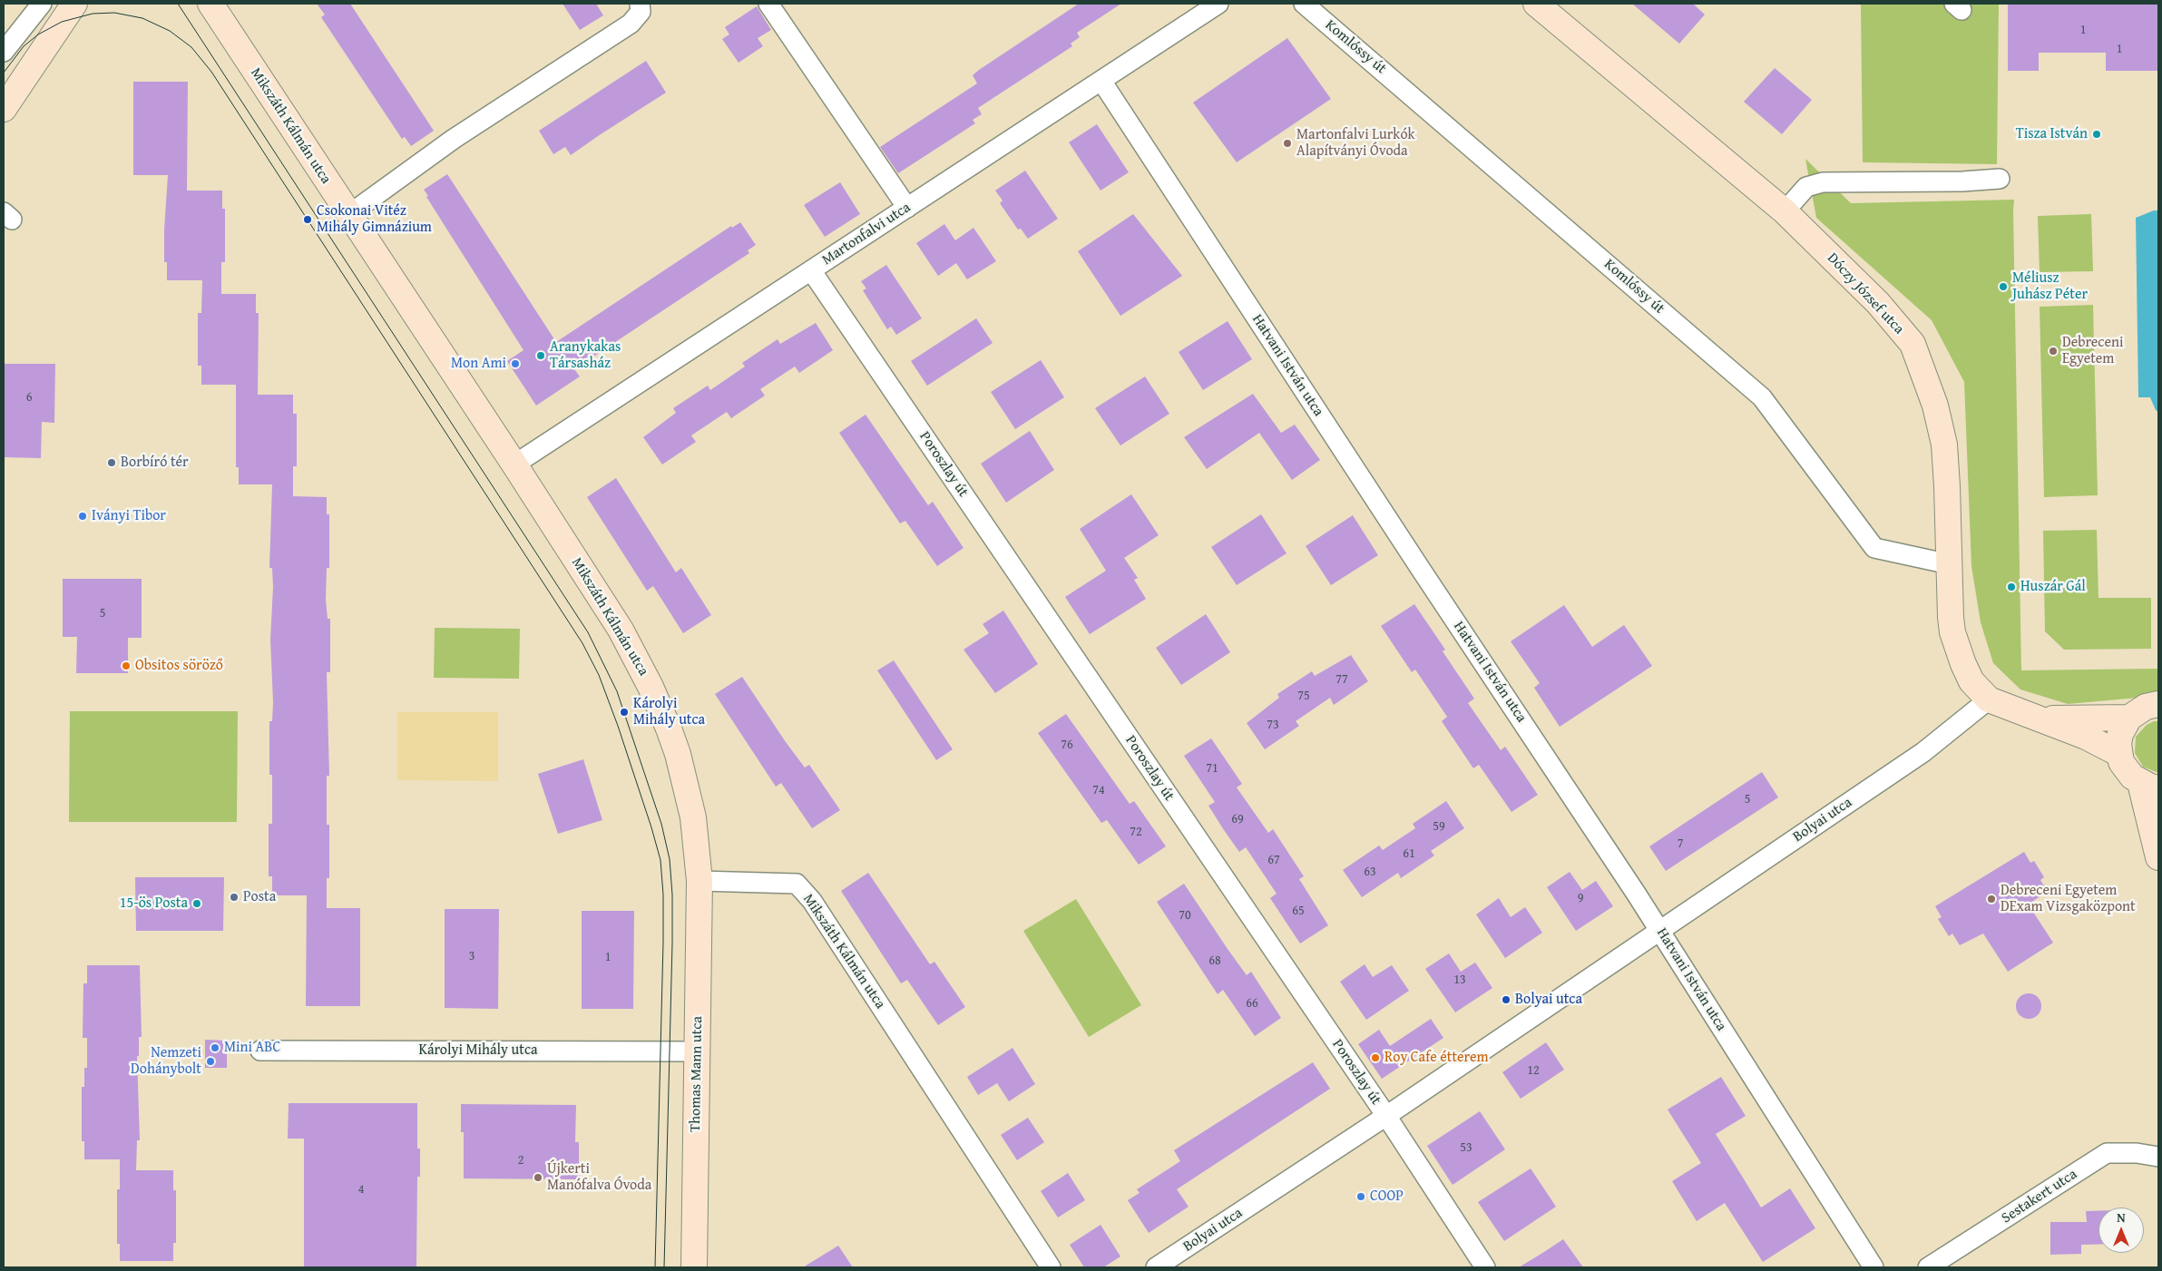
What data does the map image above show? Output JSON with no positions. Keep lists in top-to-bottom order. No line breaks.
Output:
{"streets":{"street":["Komlóssy út","Mikszáth Kálmán utca","Martonfalvi utca","Dóczy József utca","Hatvani István utca","Poroszlay út","Bolyai utca","Károlyi Mihály utca","Thomas Mann utca","Sestakert utca"]},"crossings":[["Komlóssy út","Dóczy József utca"],["Mikszáth Kálmán utca","Martonfalvi utca"],["Mikszáth Kálmán utca","Thomas Mann utca"],["Martonfalvi utca","Hatvani István utca"],["Martonfalvi utca","Poroszlay út"],["Dóczy József utca","Bolyai utca"],["Hatvani István utca","Bolyai utca"],["Poroszlay út","Bolyai utca"],["Károlyi Mihály utca","Thomas Mann utca"]],"places":["Tisza István","Martonfalvi Lurkók Alapítványi Óvoda","Csokonai Vitéz Mihály Gimnázium","Méliusz Juhász Péter","Debreceni Egyetem","Aranykakas Társasház","Mon Ami","Borbíró tér","Iványi Tibor","Huszár Gál","Obsitos söröző","Károlyi Mihály utca","Posta","Debreceni Egyetem DExam Vizsgaközpont","15-ös Posta","Bolyai utca","Mini ABC","Roy Cafe étterem","Nemzeti Dohánybolt","Újkerti Manófalva Óvoda","COOP"],"house_numbers":["1","1","6","5","77","75","73","76","71","74","5","69","59","72","7","61","67","63","9","65","70","3","1","68","13","66","12","53","2","4"],"north":"top"}
